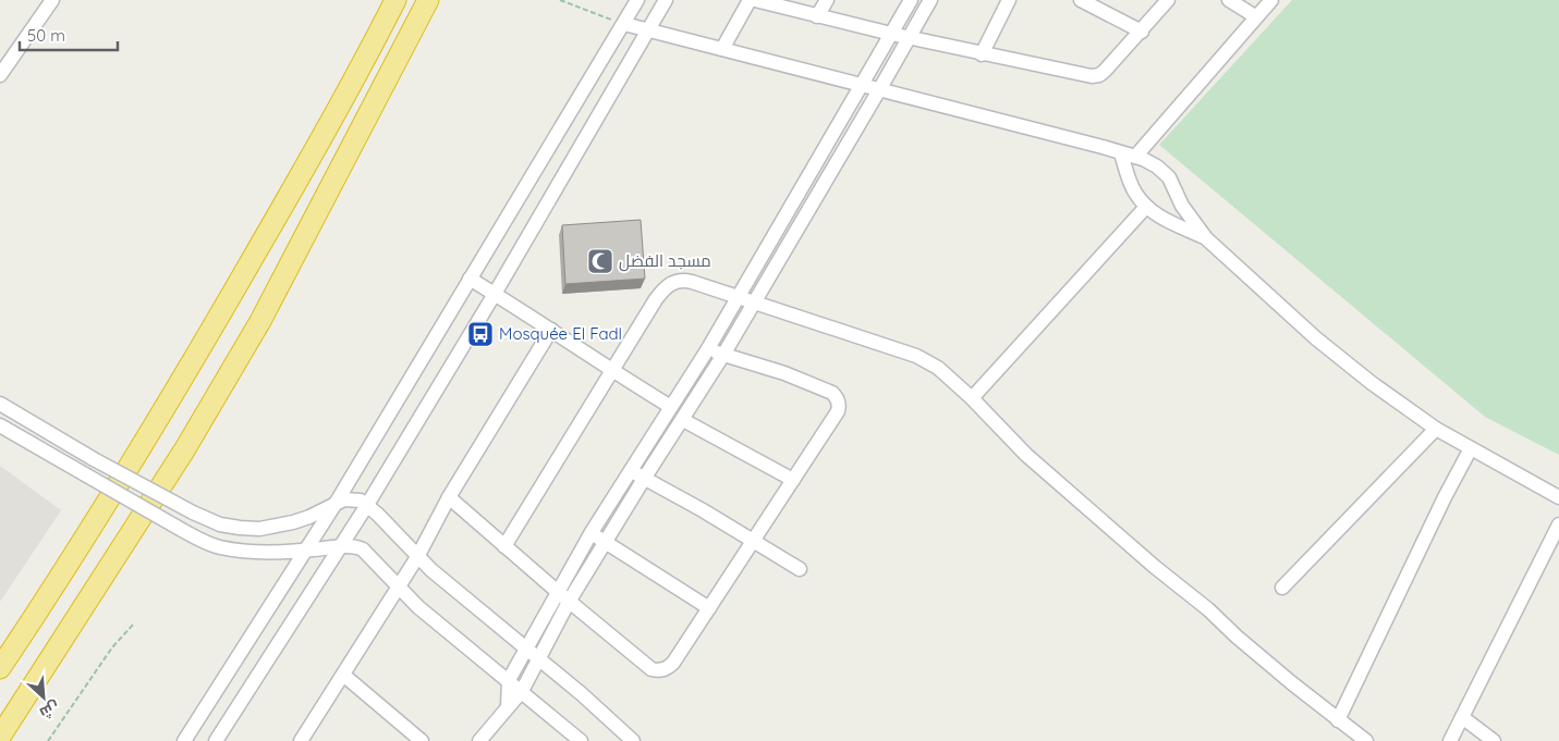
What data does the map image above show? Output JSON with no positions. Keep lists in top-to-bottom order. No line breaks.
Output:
{"places":{"mosque":["مسجد الفضل"],"bus stop":["Mosquée El Fadl"]},"scale_bar":"50 m","north":"bottom right"}
